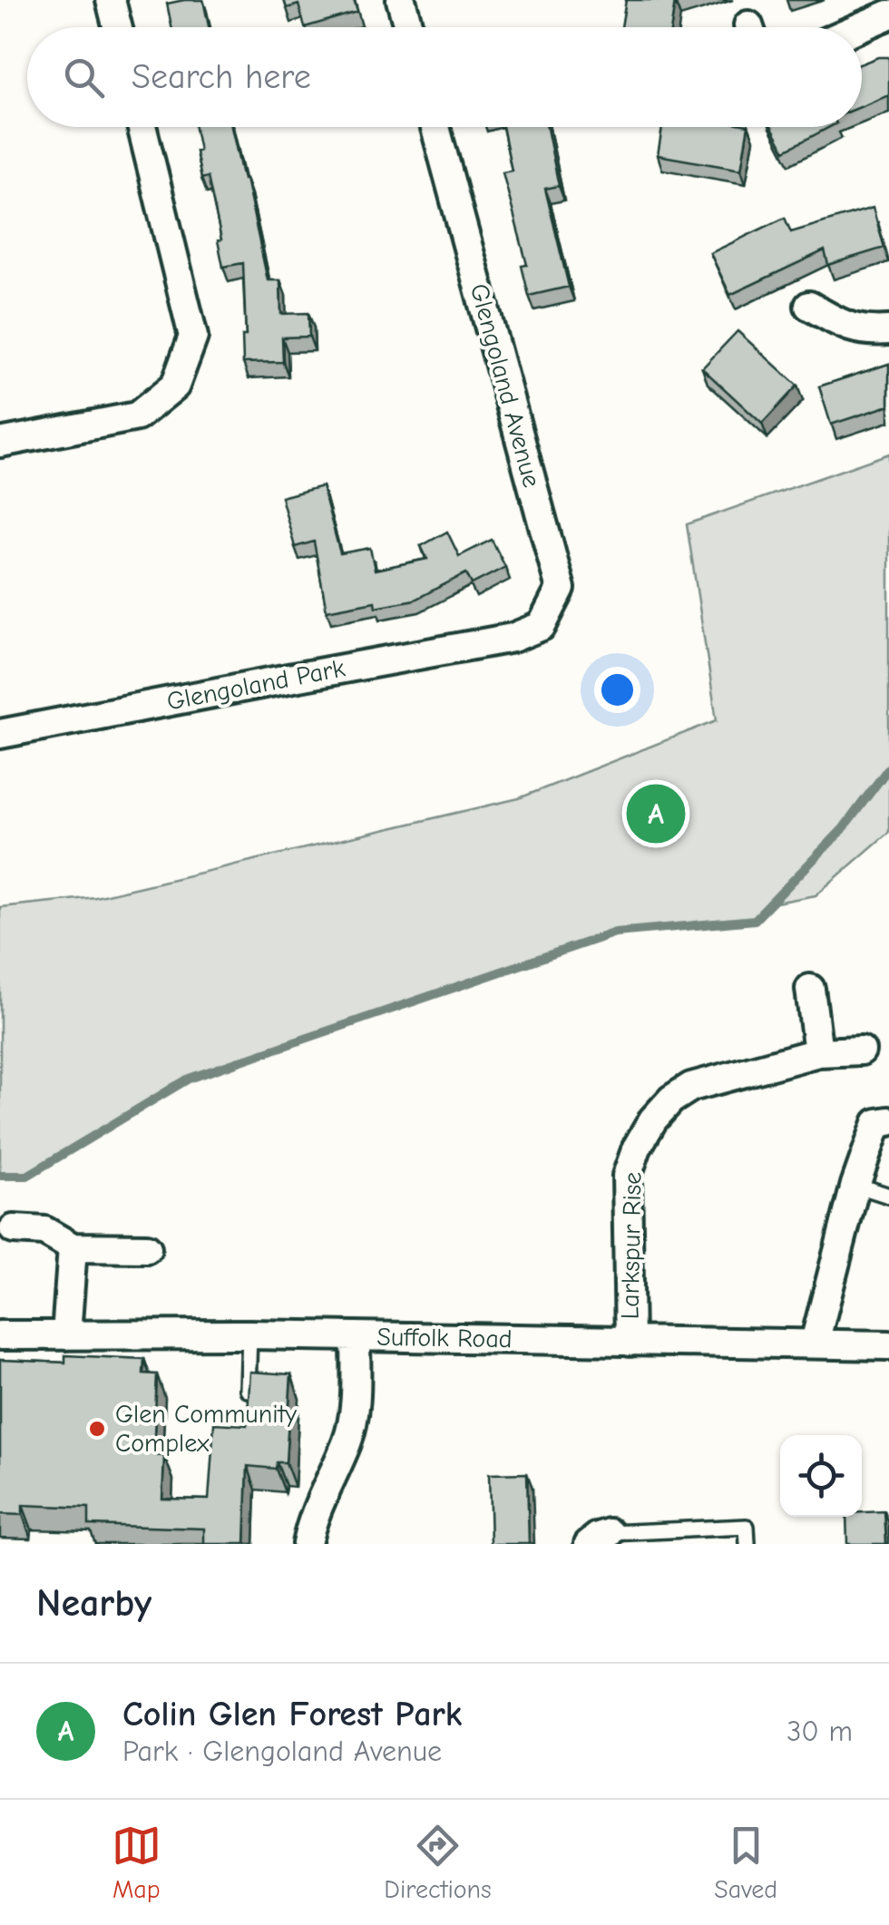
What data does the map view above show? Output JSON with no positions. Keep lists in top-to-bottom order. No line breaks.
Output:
{"streets":{"street":["Glengoland Avenue","Glengoland Park","Larkspur Rise","Suffolk Road"]},"crossings":[["Glengoland Avenue","Glengoland Park"],["Larkspur Rise","Suffolk Road"]],"places":["Glen Community Complex"],"page":{"search":"Search here","pins":"A","heading":"Nearby","list":[{"mark":"A","name":"Colin Glen Forest Park","note":"Park · Glengoland Avenue","value":"30 m"}],"nav":["Map","Directions","Saved"]}}
